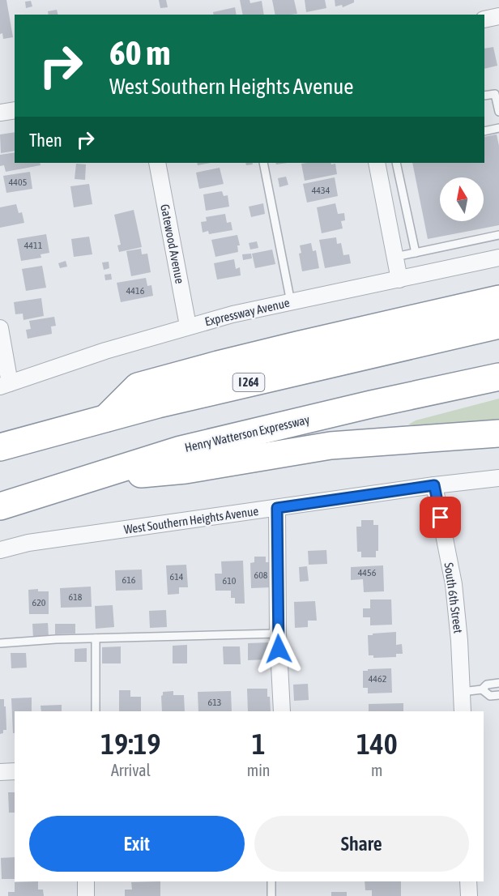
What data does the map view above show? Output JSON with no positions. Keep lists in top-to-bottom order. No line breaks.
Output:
{"streets":{"highway":["I 264","Henry Watterson Expressway"],"street":["Gatewood Avenue","Expressway Avenue","West Southern Heights Avenue","South 6th Street"]},"crossings":[["Gatewood Avenue","Expressway Avenue"],["West Southern Heights Avenue","South 6th Street"]],"house_numbers":["4405","4434","4411","4416","4456","608","614","616","610","618","620","4462","613"],"north":"top","page":{"turn":["60 m","West Southern Heights Avenue"],"then":"Then","eta":["19:19","Arrival","1","min","140","m"],"buttons":["Exit","Share"]}}
